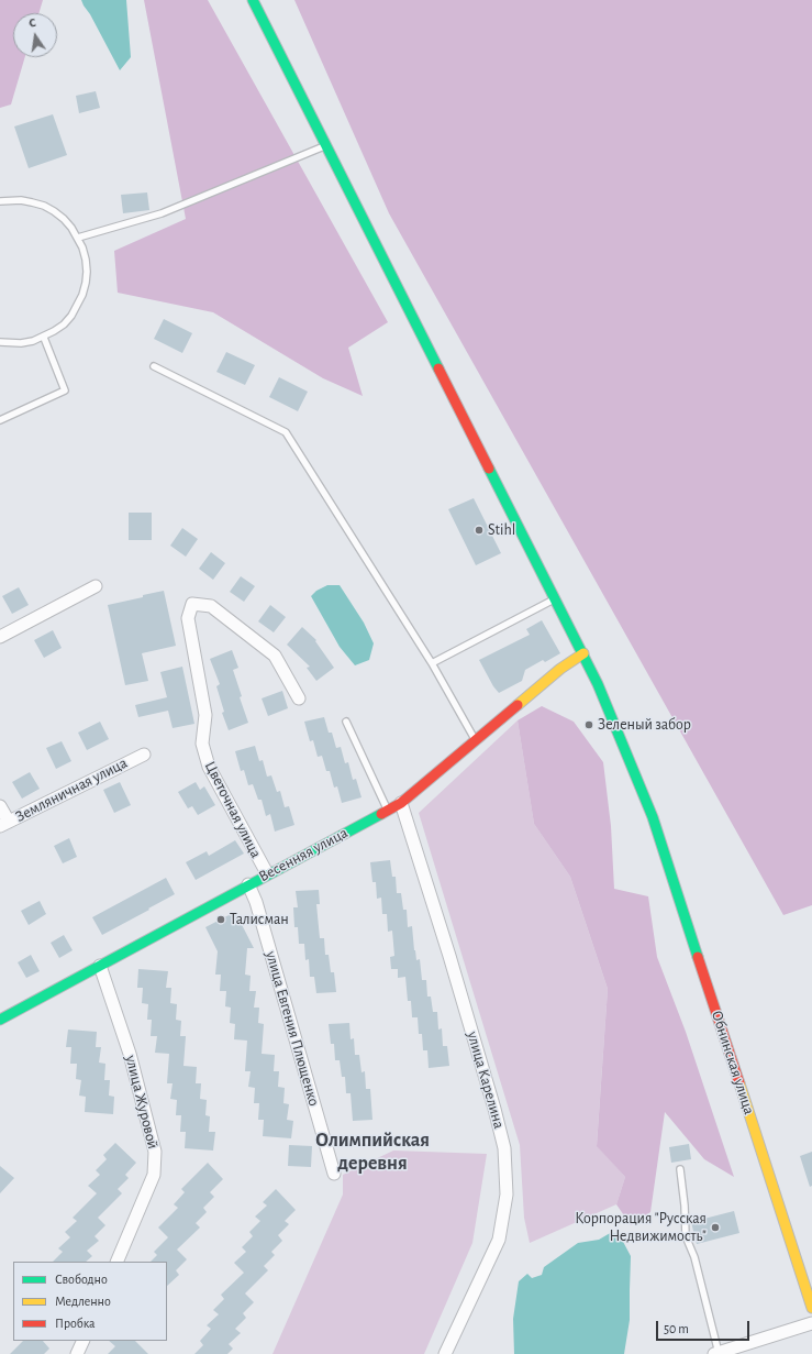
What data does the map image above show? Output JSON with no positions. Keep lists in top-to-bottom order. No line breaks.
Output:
{"streets":{"street":["Земляничная улица","Цветочная улица","Весенняя улица","улица Евгения Плющенко","Обнинская улица","улица Карелина","улица Журовой"]},"crossings":[["Цветочная улица","Весенняя улица"],["Весенняя улица","улица Евгения Плющенко"],["Весенняя улица","Обнинская улица"],["Весенняя улица","улица Карелина"],["Весенняя улица","улица Журовой"]],"districts":["Олимпийская деревня"],"places":["Stihl","Зеленый забор","Талисман","Корпорация \"Русская Недвижимость\""],"legend":["Свободно","Медленно","Пробка"],"scale_bar":"50 m","north":"top"}
